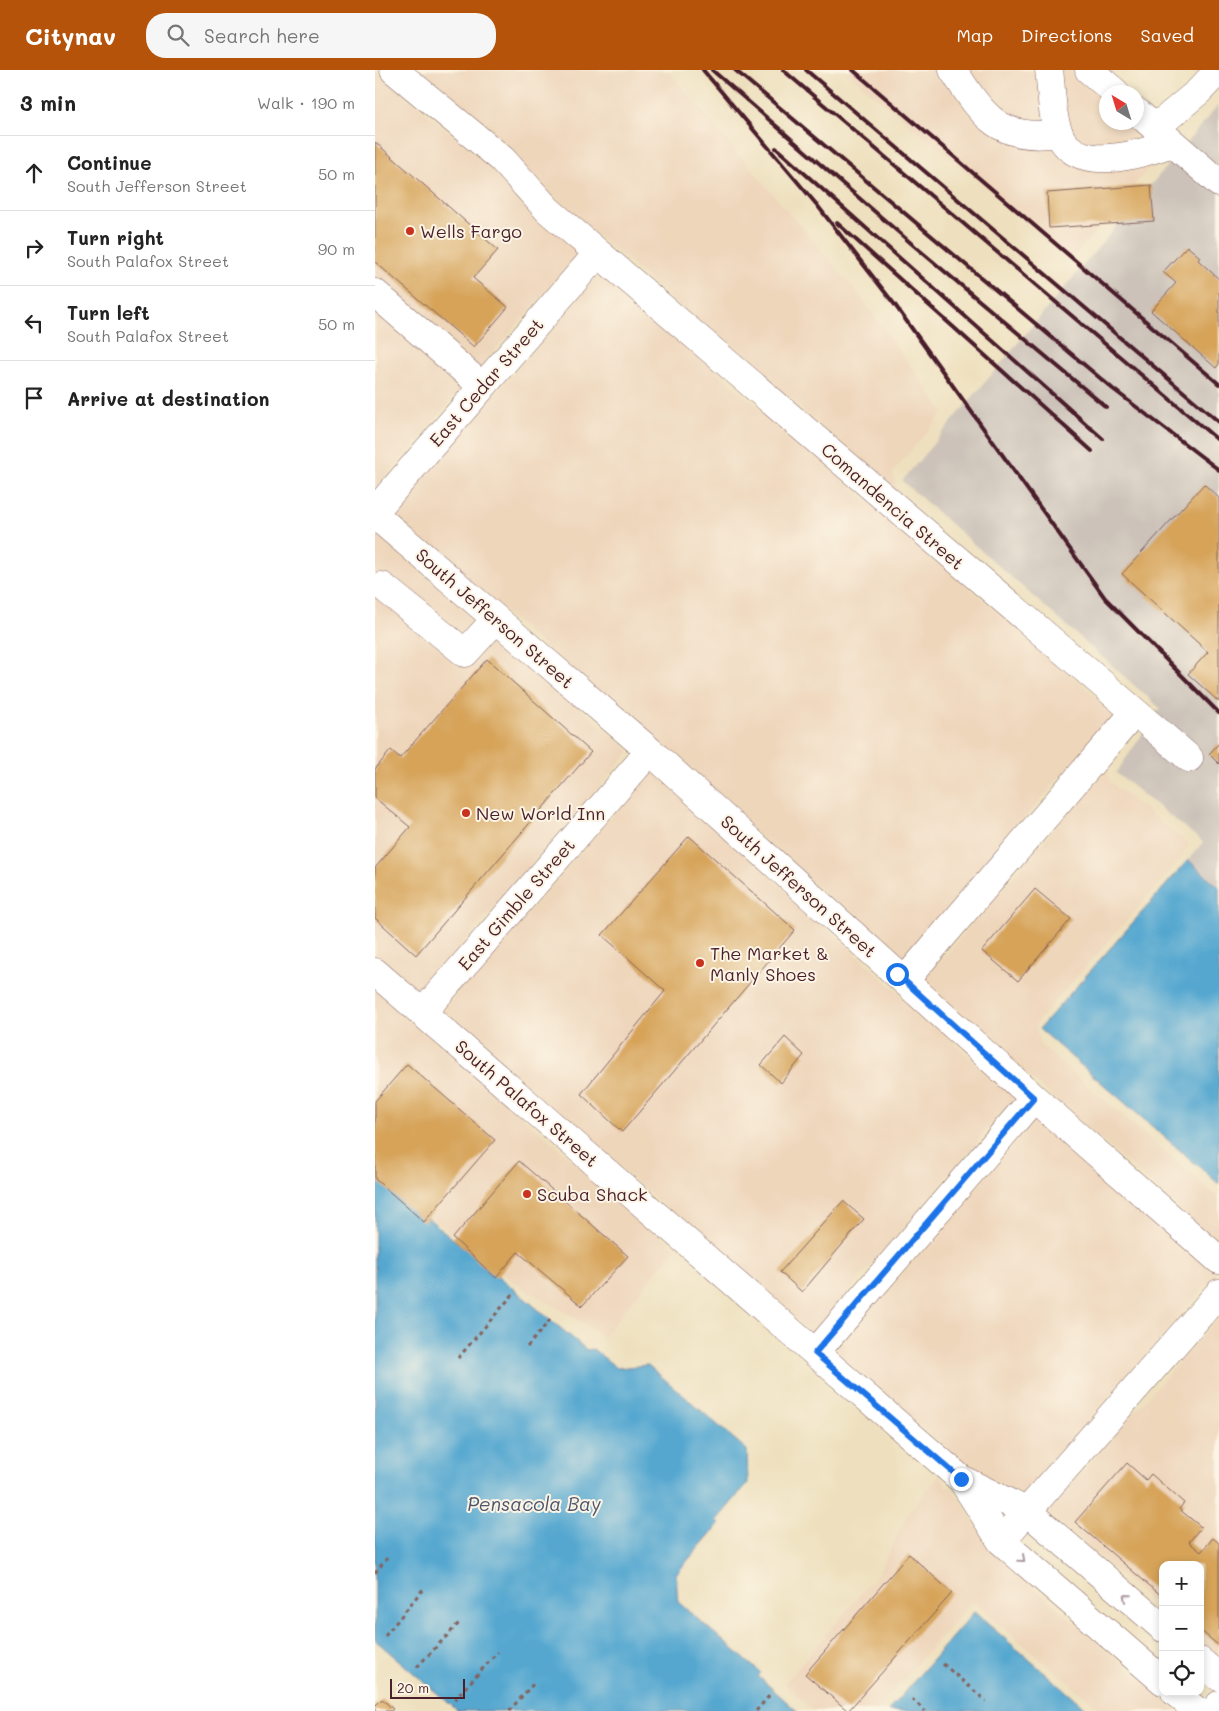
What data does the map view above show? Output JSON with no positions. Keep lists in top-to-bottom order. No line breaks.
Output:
{"streets":{"street":["East Cedar Street","Comandencia Street","South Jefferson Street","East Gimble Street","South Palafox Street"]},"crossings":[["East Cedar Street","Comandencia Street"],["South Jefferson Street","East Gimble Street"],["East Gimble Street","South Palafox Street"]],"water":["Pensacola Bay"],"places":["Wells Fargo","New World Inn","The Market & Manly Shoes","Scuba Shack"],"scale_bar":"20 m","north":"top left","page":{"header":"Citynav","search":"Search here","nav":["Map","Directions","Saved"],"heading":["3 min","Walk · 190 m"],"list":[["Continue","South Jefferson Street","50 m"],["Turn right","South Palafox Street","90 m"],["Turn left","South Palafox Street","50 m"],"Arrive at destination"],"map_buttons":["+","−"],"scale":"20 m"}}
